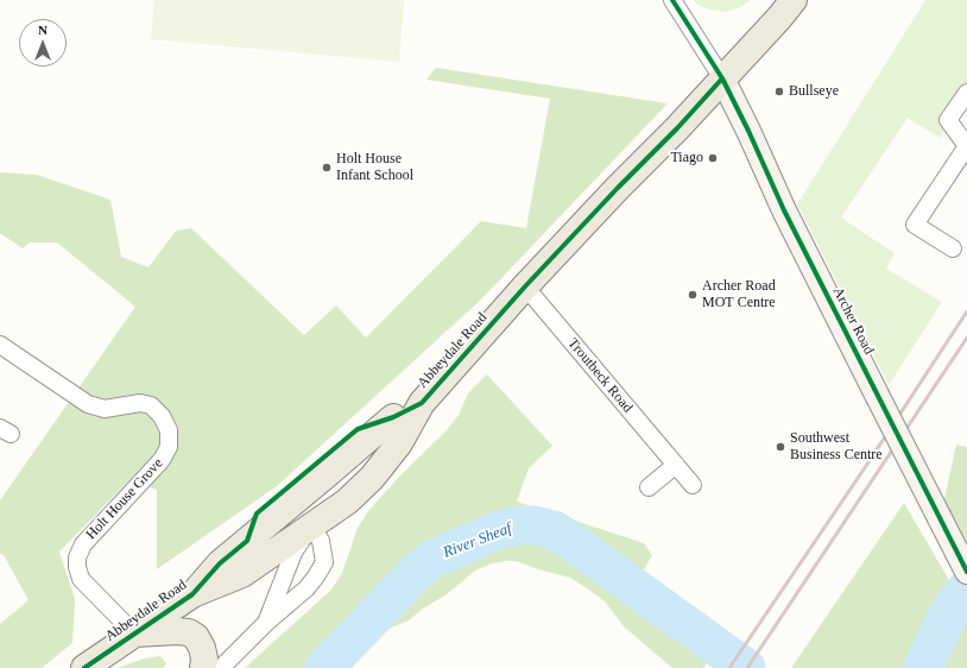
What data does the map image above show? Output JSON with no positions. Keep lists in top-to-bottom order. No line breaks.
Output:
{"streets":{"main road":["Abbeydale Road"],"street":["Archer Road","Troutbeck Road","Holt House Grove"]},"crossings":[["Archer Road","Abbeydale Road"],["Abbeydale Road","Troutbeck Road"],["Abbeydale Road","Holt House Grove"]],"water":["River Sheaf"],"places":["Bullseye","Tiago","Holt House Infant School","Archer Road MOT Centre","Southwest Business Centre"],"north":"top"}
